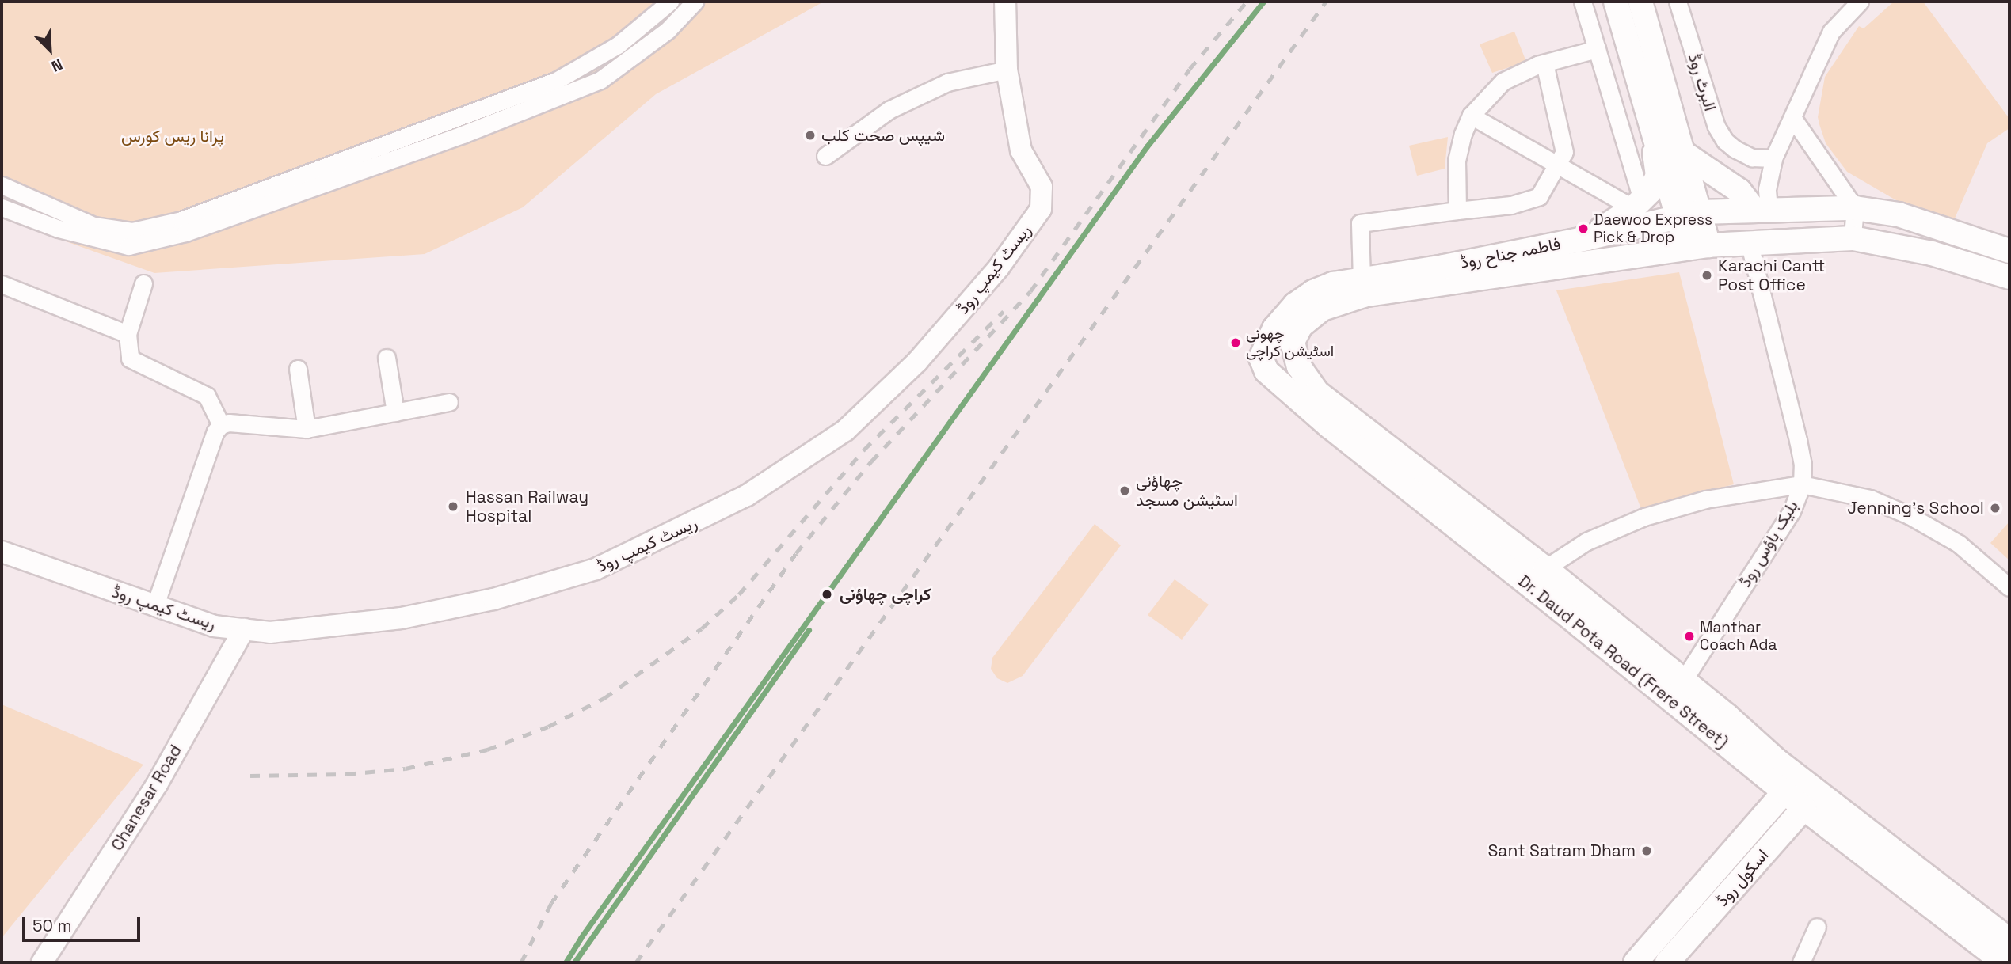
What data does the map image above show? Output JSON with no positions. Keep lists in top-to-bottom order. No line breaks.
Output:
{"streets":{"main road":["فاطمہ جناح روڈ","Dr. Daud Pota Road (Frere Street)","اسکول روڈ"],"street":["البرٹ روڈ","ریسٹ کیمپ روڈ","بلیک ہاؤس روڈ","Chanesar Road"]},"crossings":[["فاطمہ جناح روڈ","بلیک ہاؤس روڈ"],["فاطمہ جناح روڈ","Dr. Daud Pota Road (Frere Street)"],["ریسٹ کیمپ روڈ","Chanesar Road"],["بلیک ہاؤس روڈ","Dr. Daud Pota Road (Frere Street)"],["Dr. Daud Pota Road (Frere Street)","اسکول روڈ"]],"parks":["پرانا ریس کورس"],"places":["شیپس صحت کلب","Daewoo Express Pick & Drop","Karachi Cantt Post Office","چھونی اسٹیشن کراچی","چھاؤنی اسٹیشن مسجد","Hassan Railway Hospital","Jenning's School","کراچی چھاؤنی","Manthar Coach Ada","Sant Satram Dham"],"scale_bar":"50 m","north":"bottom right"}
